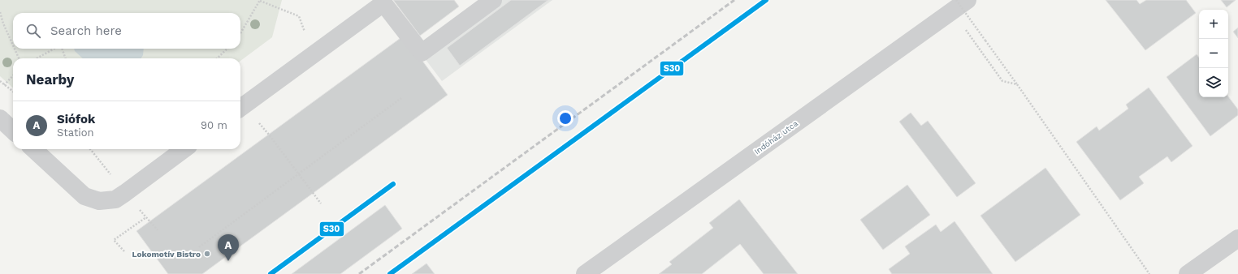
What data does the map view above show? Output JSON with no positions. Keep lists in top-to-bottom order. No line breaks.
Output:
{"streets":{"street":["Indóház utca"]},"places":["Lokomotív Bistro"],"lines":["transit line S30"],"page":{"map_buttons":["+","−"],"search":"Search here","heading":"Nearby","list":[{"mark":"A","name":"Siófok","note":"Station","value":"90 m"}],"pins":"A"}}
